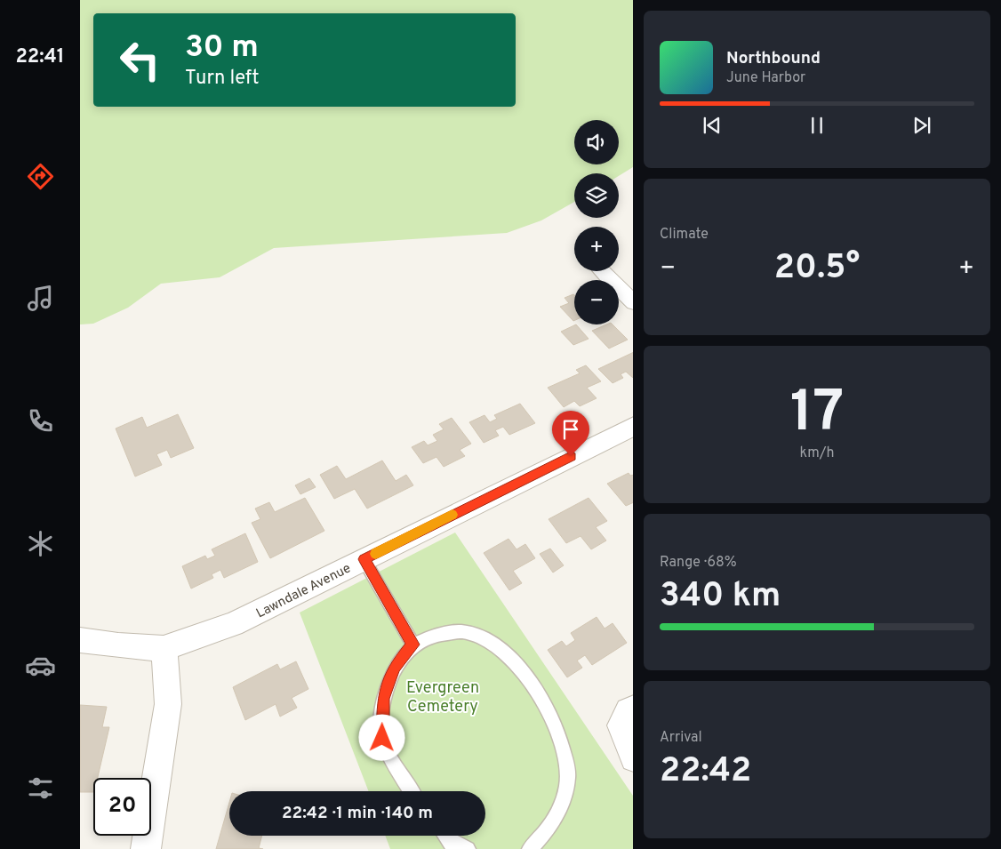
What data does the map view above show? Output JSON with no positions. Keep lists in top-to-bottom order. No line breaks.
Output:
{"streets":{"street":["Lawndale Avenue"]},"parks":["Evergreen Cemetery"],"page":{"tabs":"22:41","turn":["30 m","Turn left"],"song":["Northbound","June Harbor"],"map_buttons":["+","−"],"tile":["Climate",["17","km/h"],["Range · 68%","340 km"],["Arrival","22:42"]],"heat":["−","20.5°","+"],"limit":"20","trip":"22:42 · 1 min · 140 m"}}
